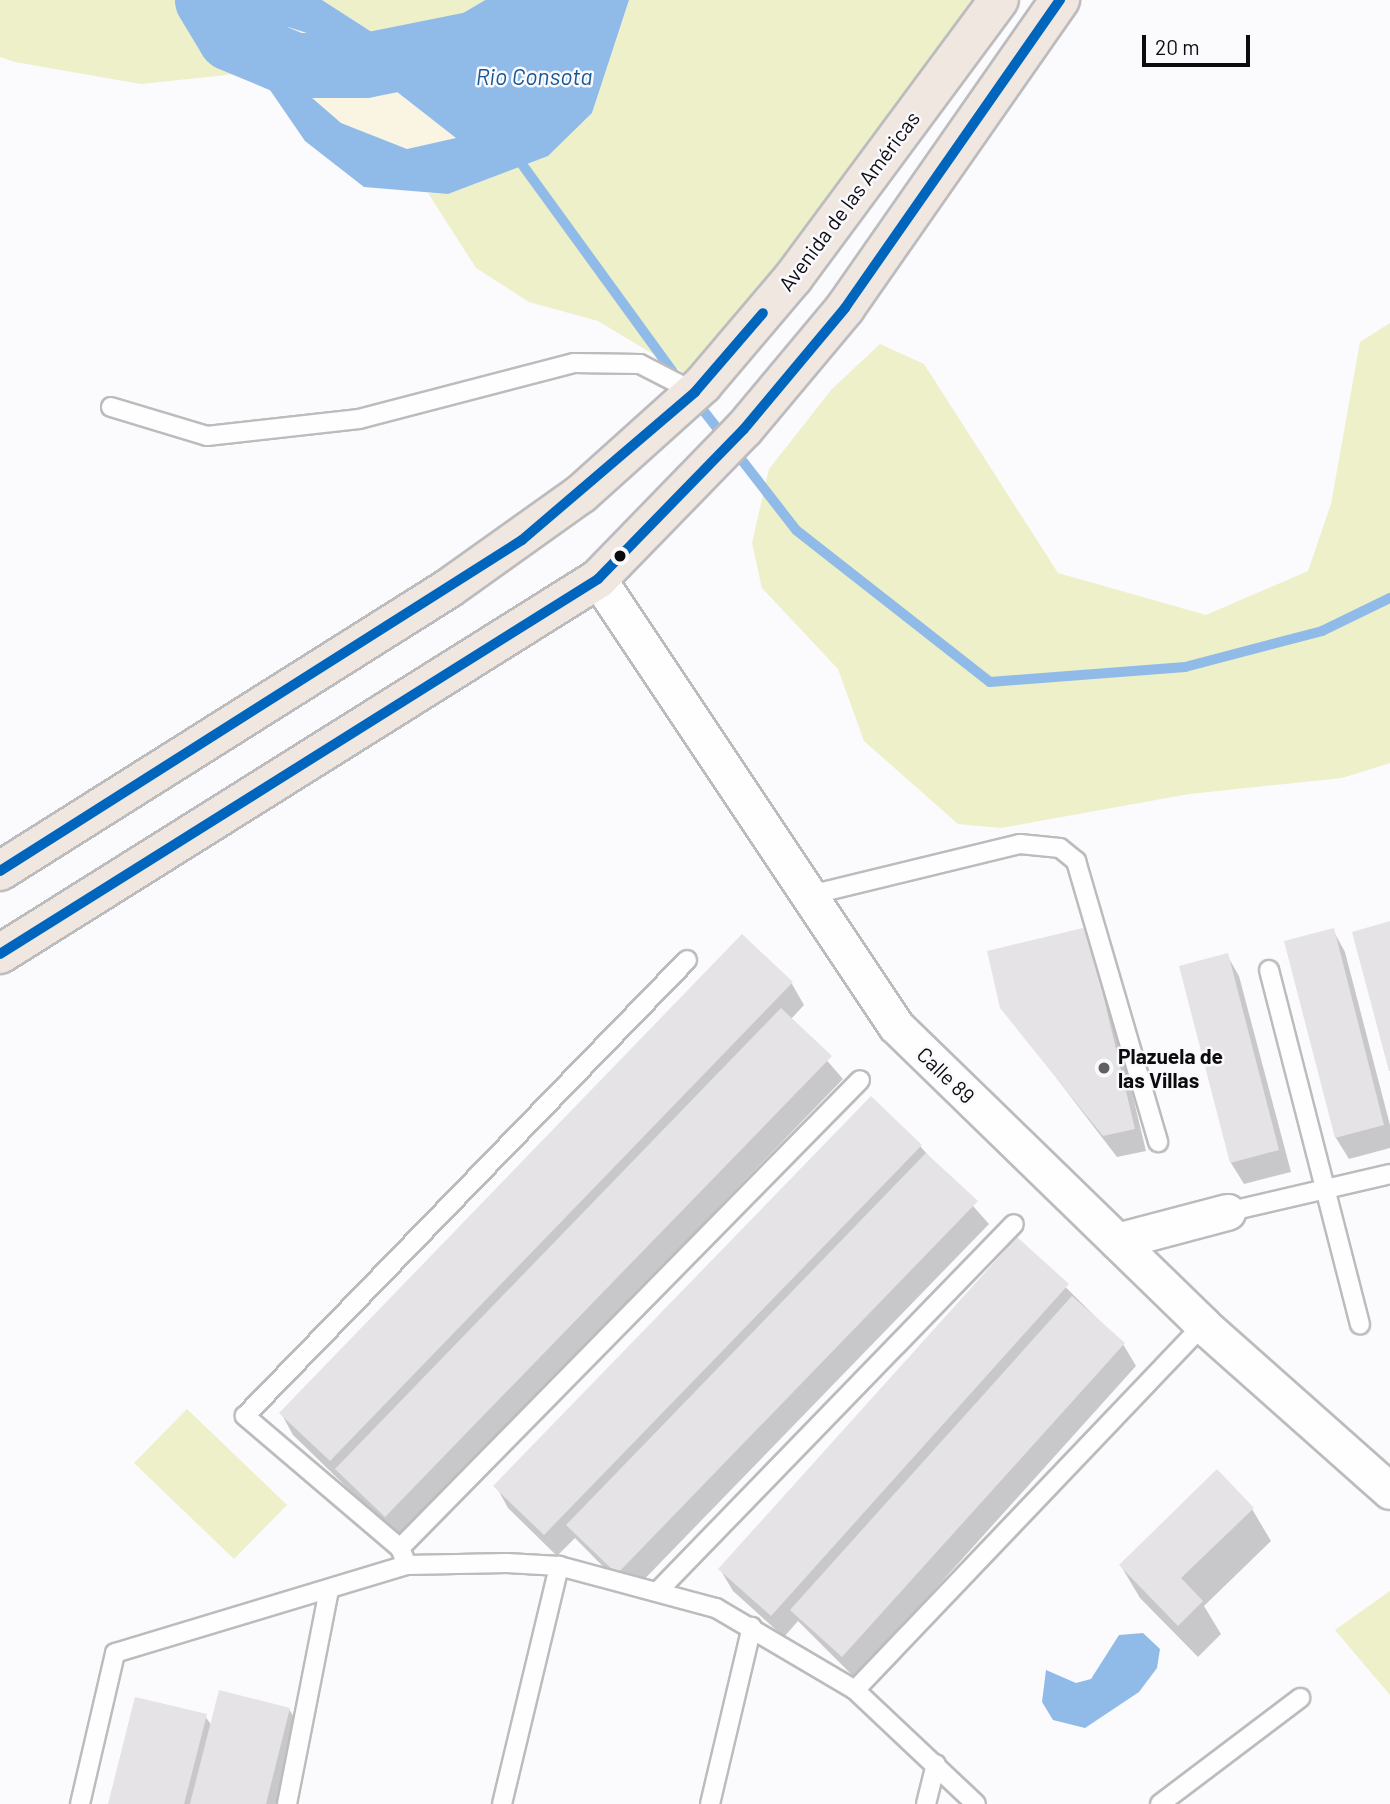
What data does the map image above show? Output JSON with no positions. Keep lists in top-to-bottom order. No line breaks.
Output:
{"streets":{"main road":["Avenida de las Américas"],"street":["Calle 89"]},"water":["Rio Consota"],"places":["Plazuela de las Villas"],"scale_bar":"20 m"}
